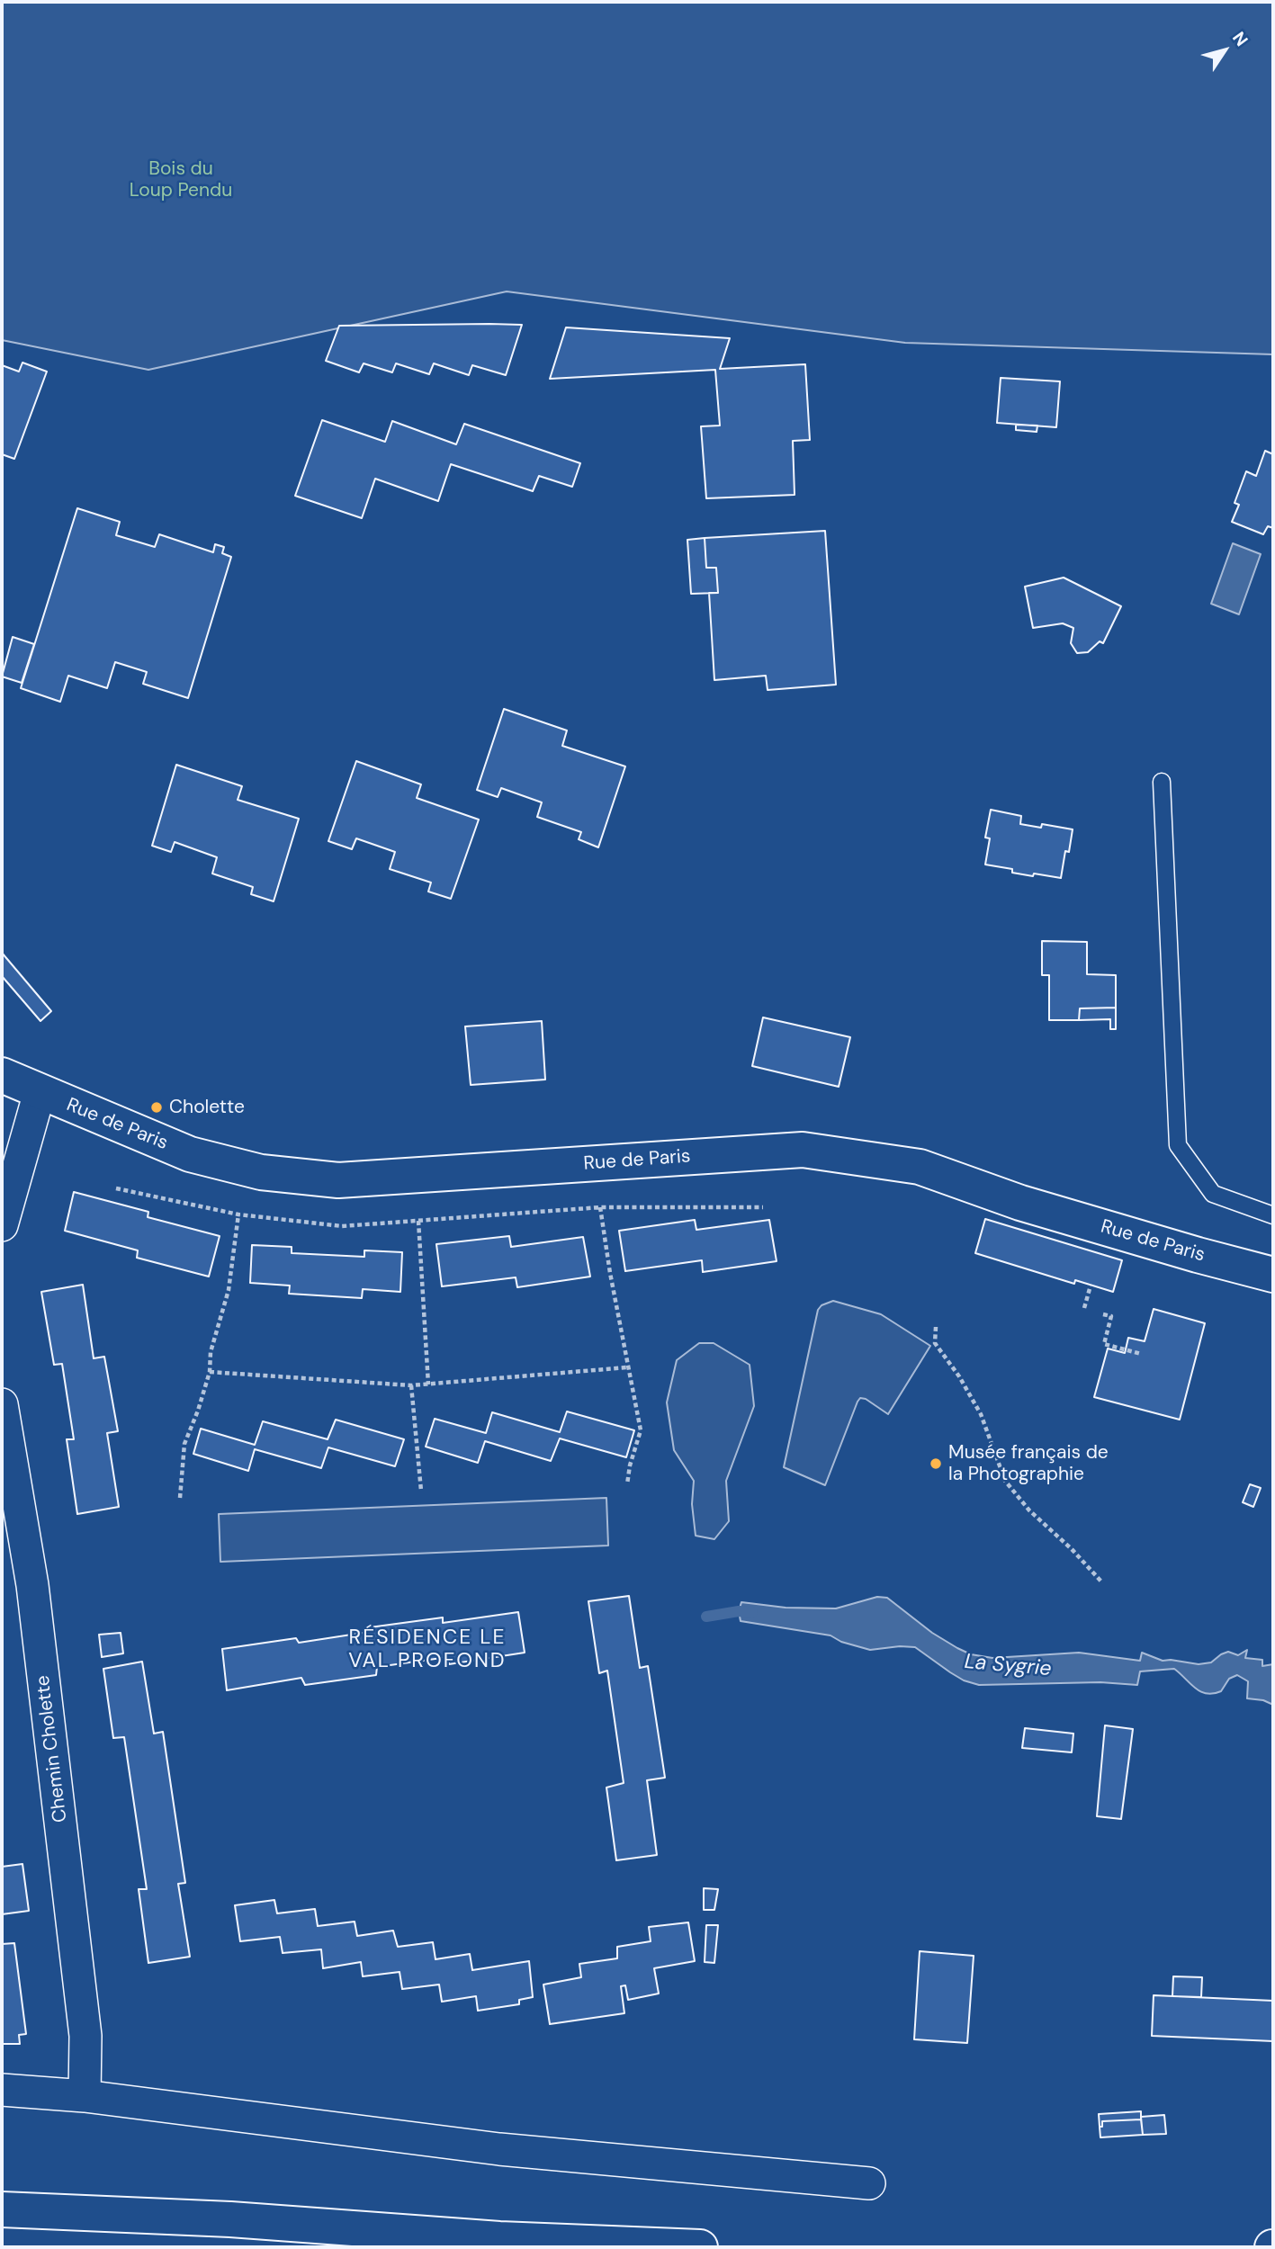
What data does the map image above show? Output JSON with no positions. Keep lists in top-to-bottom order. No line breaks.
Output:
{"streets":{"main road":["Rue de Paris"],"street":["Chemin Cholette"]},"districts":["RÉSIDENCE LE VAL PROFOND"],"water":["La Sygrie"],"parks":["Bois du Loup Pendu"],"places":["Cholette","Musée français de la Photographie"],"north":"top right"}
